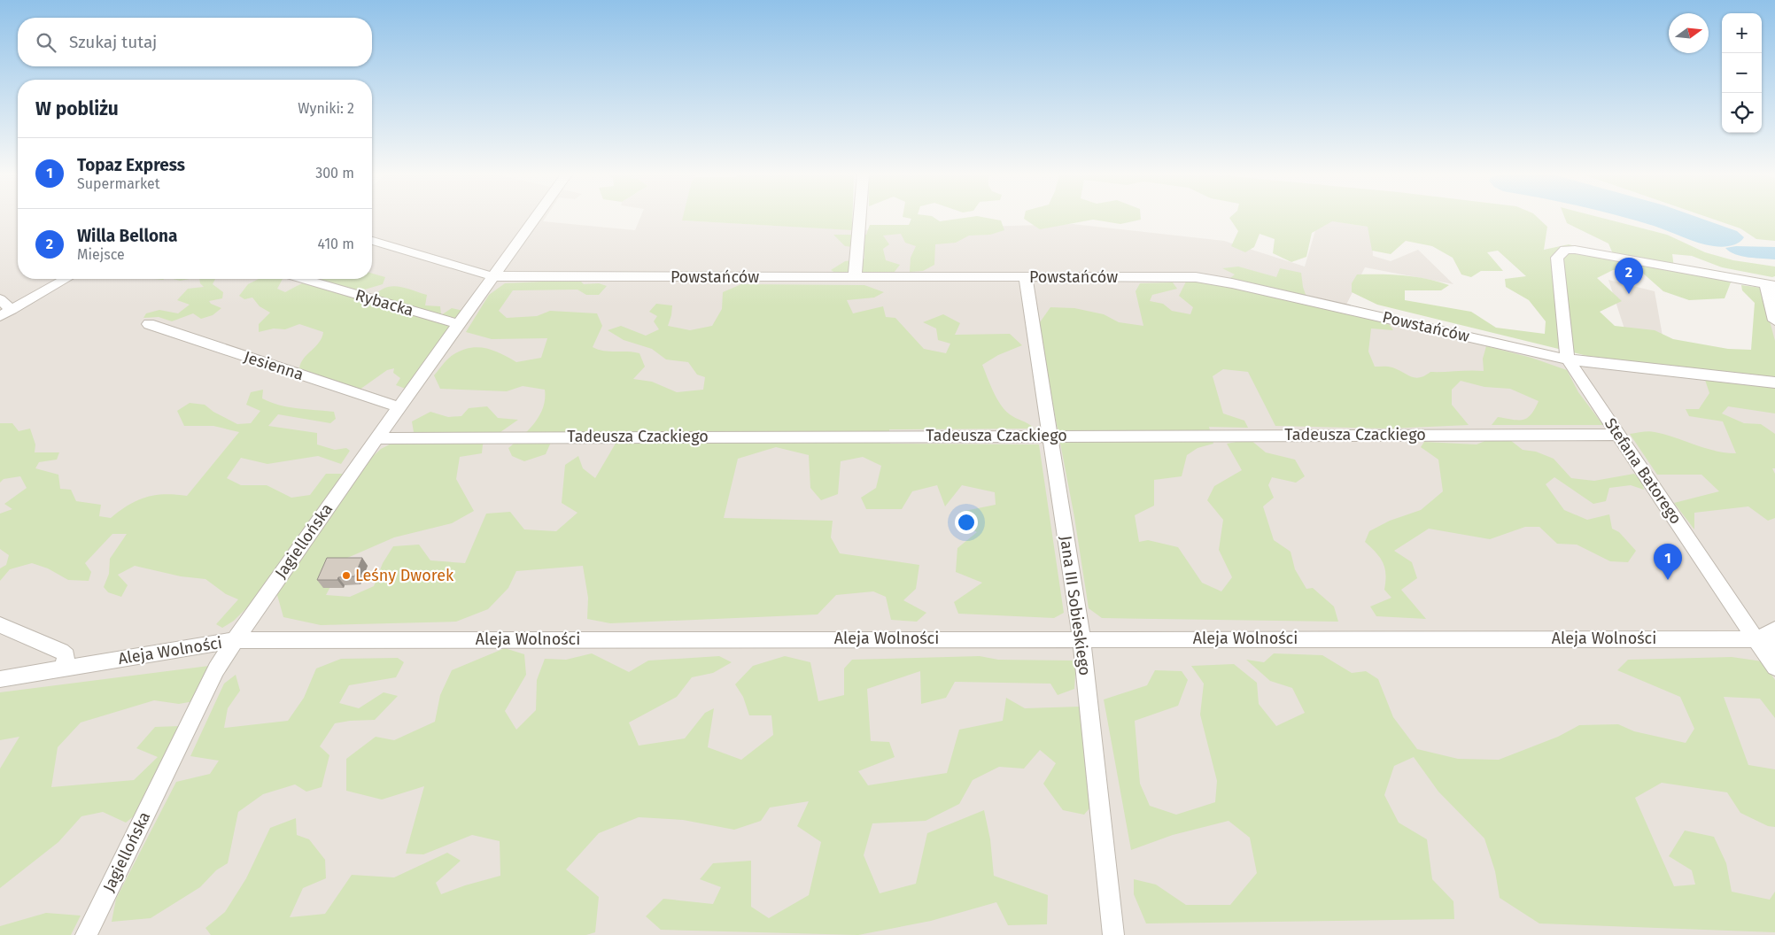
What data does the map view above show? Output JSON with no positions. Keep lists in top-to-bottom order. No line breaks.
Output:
{"streets":{"street":["Powstańców","Rybacka","Jesienna","Tadeusza Czackiego","Stefana Batorego","Jagiellońska","Jana III Sobieskiego","Aleja Wolności"]},"crossings":[["Powstańców","Stefana Batorego"],["Powstańców","Jagiellońska"],["Powstańców","Jana III Sobieskiego"],["Rybacka","Jagiellońska"],["Jesienna","Jagiellońska"],["Tadeusza Czackiego","Stefana Batorego"],["Tadeusza Czackiego","Jagiellońska"],["Tadeusza Czackiego","Jana III Sobieskiego"],["Stefana Batorego","Aleja Wolności"],["Jagiellońska","Aleja Wolności"],["Jana III Sobieskiego","Aleja Wolności"]],"places":["Leśny Dworek"],"north":"right","page":{"map_buttons":["+","−"],"search":"Szukaj tutaj","heading":["W pobliżu","Wyniki: 2"],"list":[{"mark":"1","name":"Topaz Express","note":"Supermarket","value":"300 m"},{"mark":"2","name":"Willa Bellona","note":"Miejsce","value":"410 m"}],"pins":["2","1"]}}
